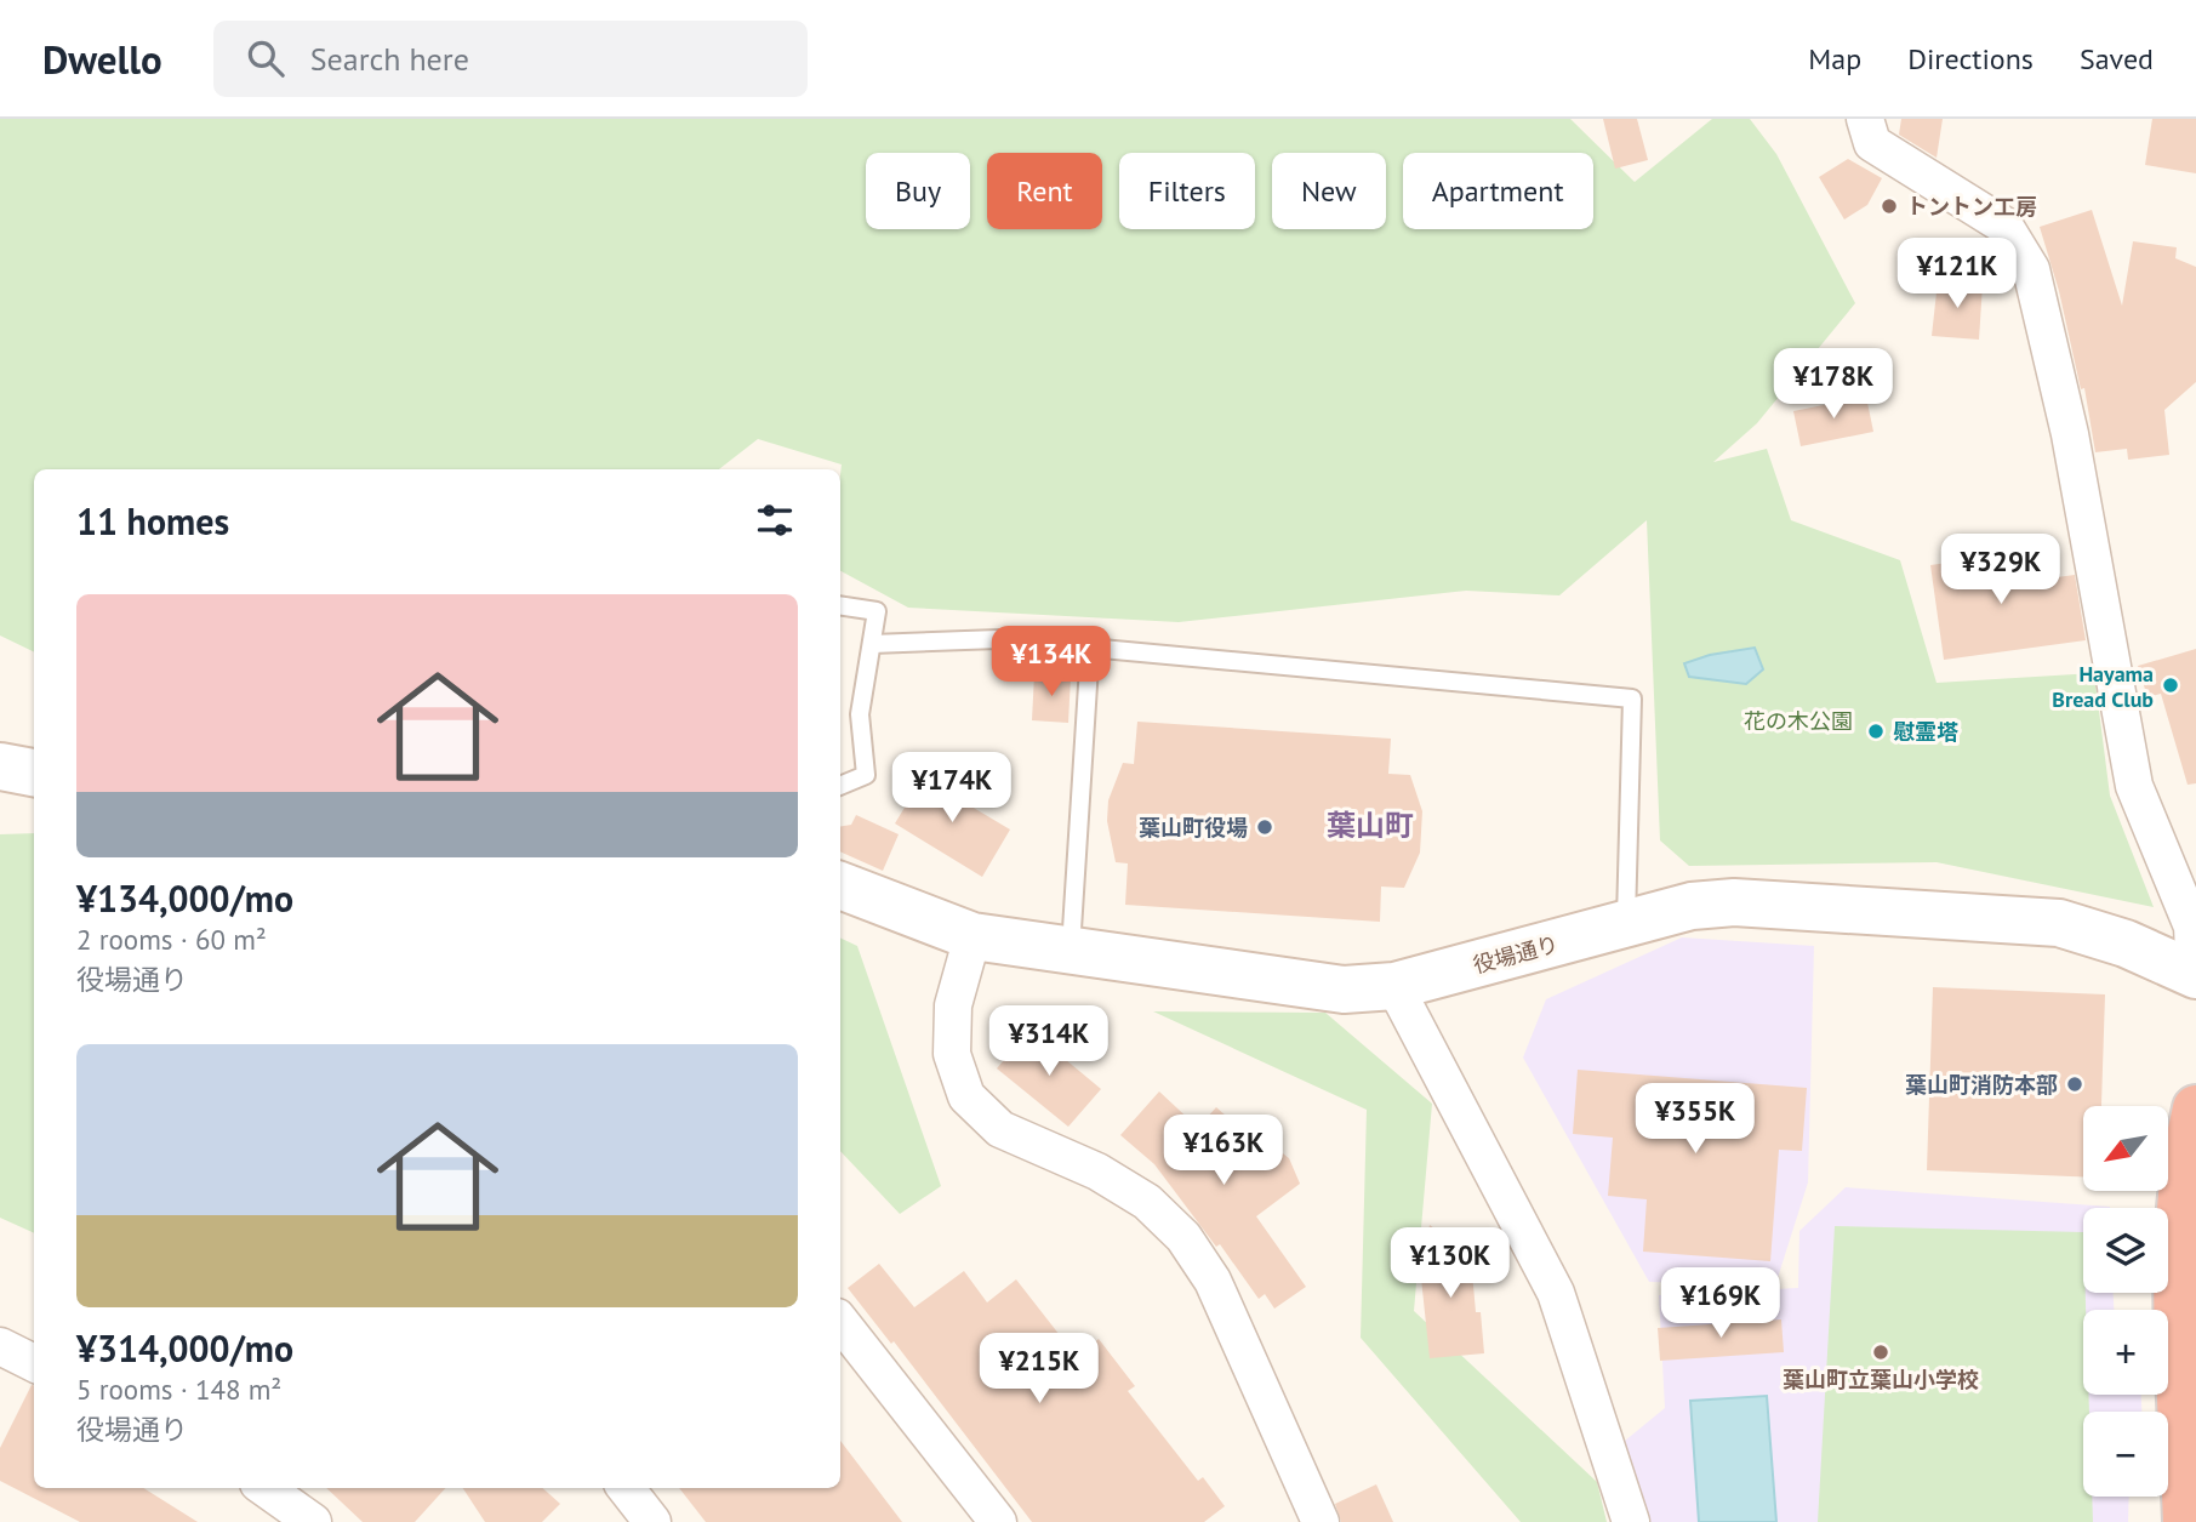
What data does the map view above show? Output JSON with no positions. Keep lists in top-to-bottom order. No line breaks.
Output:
{"streets":{"street":["役場通り"]},"districts":["葉山町"],"parks":["花の木公園"],"places":["トントン工房","Hayama Bread Club","慰霊塔","葉山町役場","葉山町消防本部","葉山町立葉山小学校"],"north":"bottom left","page":{"header":"Dwello","search":"Search here","nav":["Map","Directions","Saved"],"chip":["Buy","Rent","Filters","New","Apartment"],"price":["¥121K","¥178K","¥329K","¥134K","¥174K","¥314K","¥355K","¥163K","¥130K","¥169K","¥215K"],"heading":"11 homes","list":[{"name":"¥134,000/mo","note":"2 rooms · 60 m² · 役場通り"},{"name":"¥314,000/mo","note":"5 rooms · 148 m² · 役場通り"}],"map_buttons":["+","−"]}}
